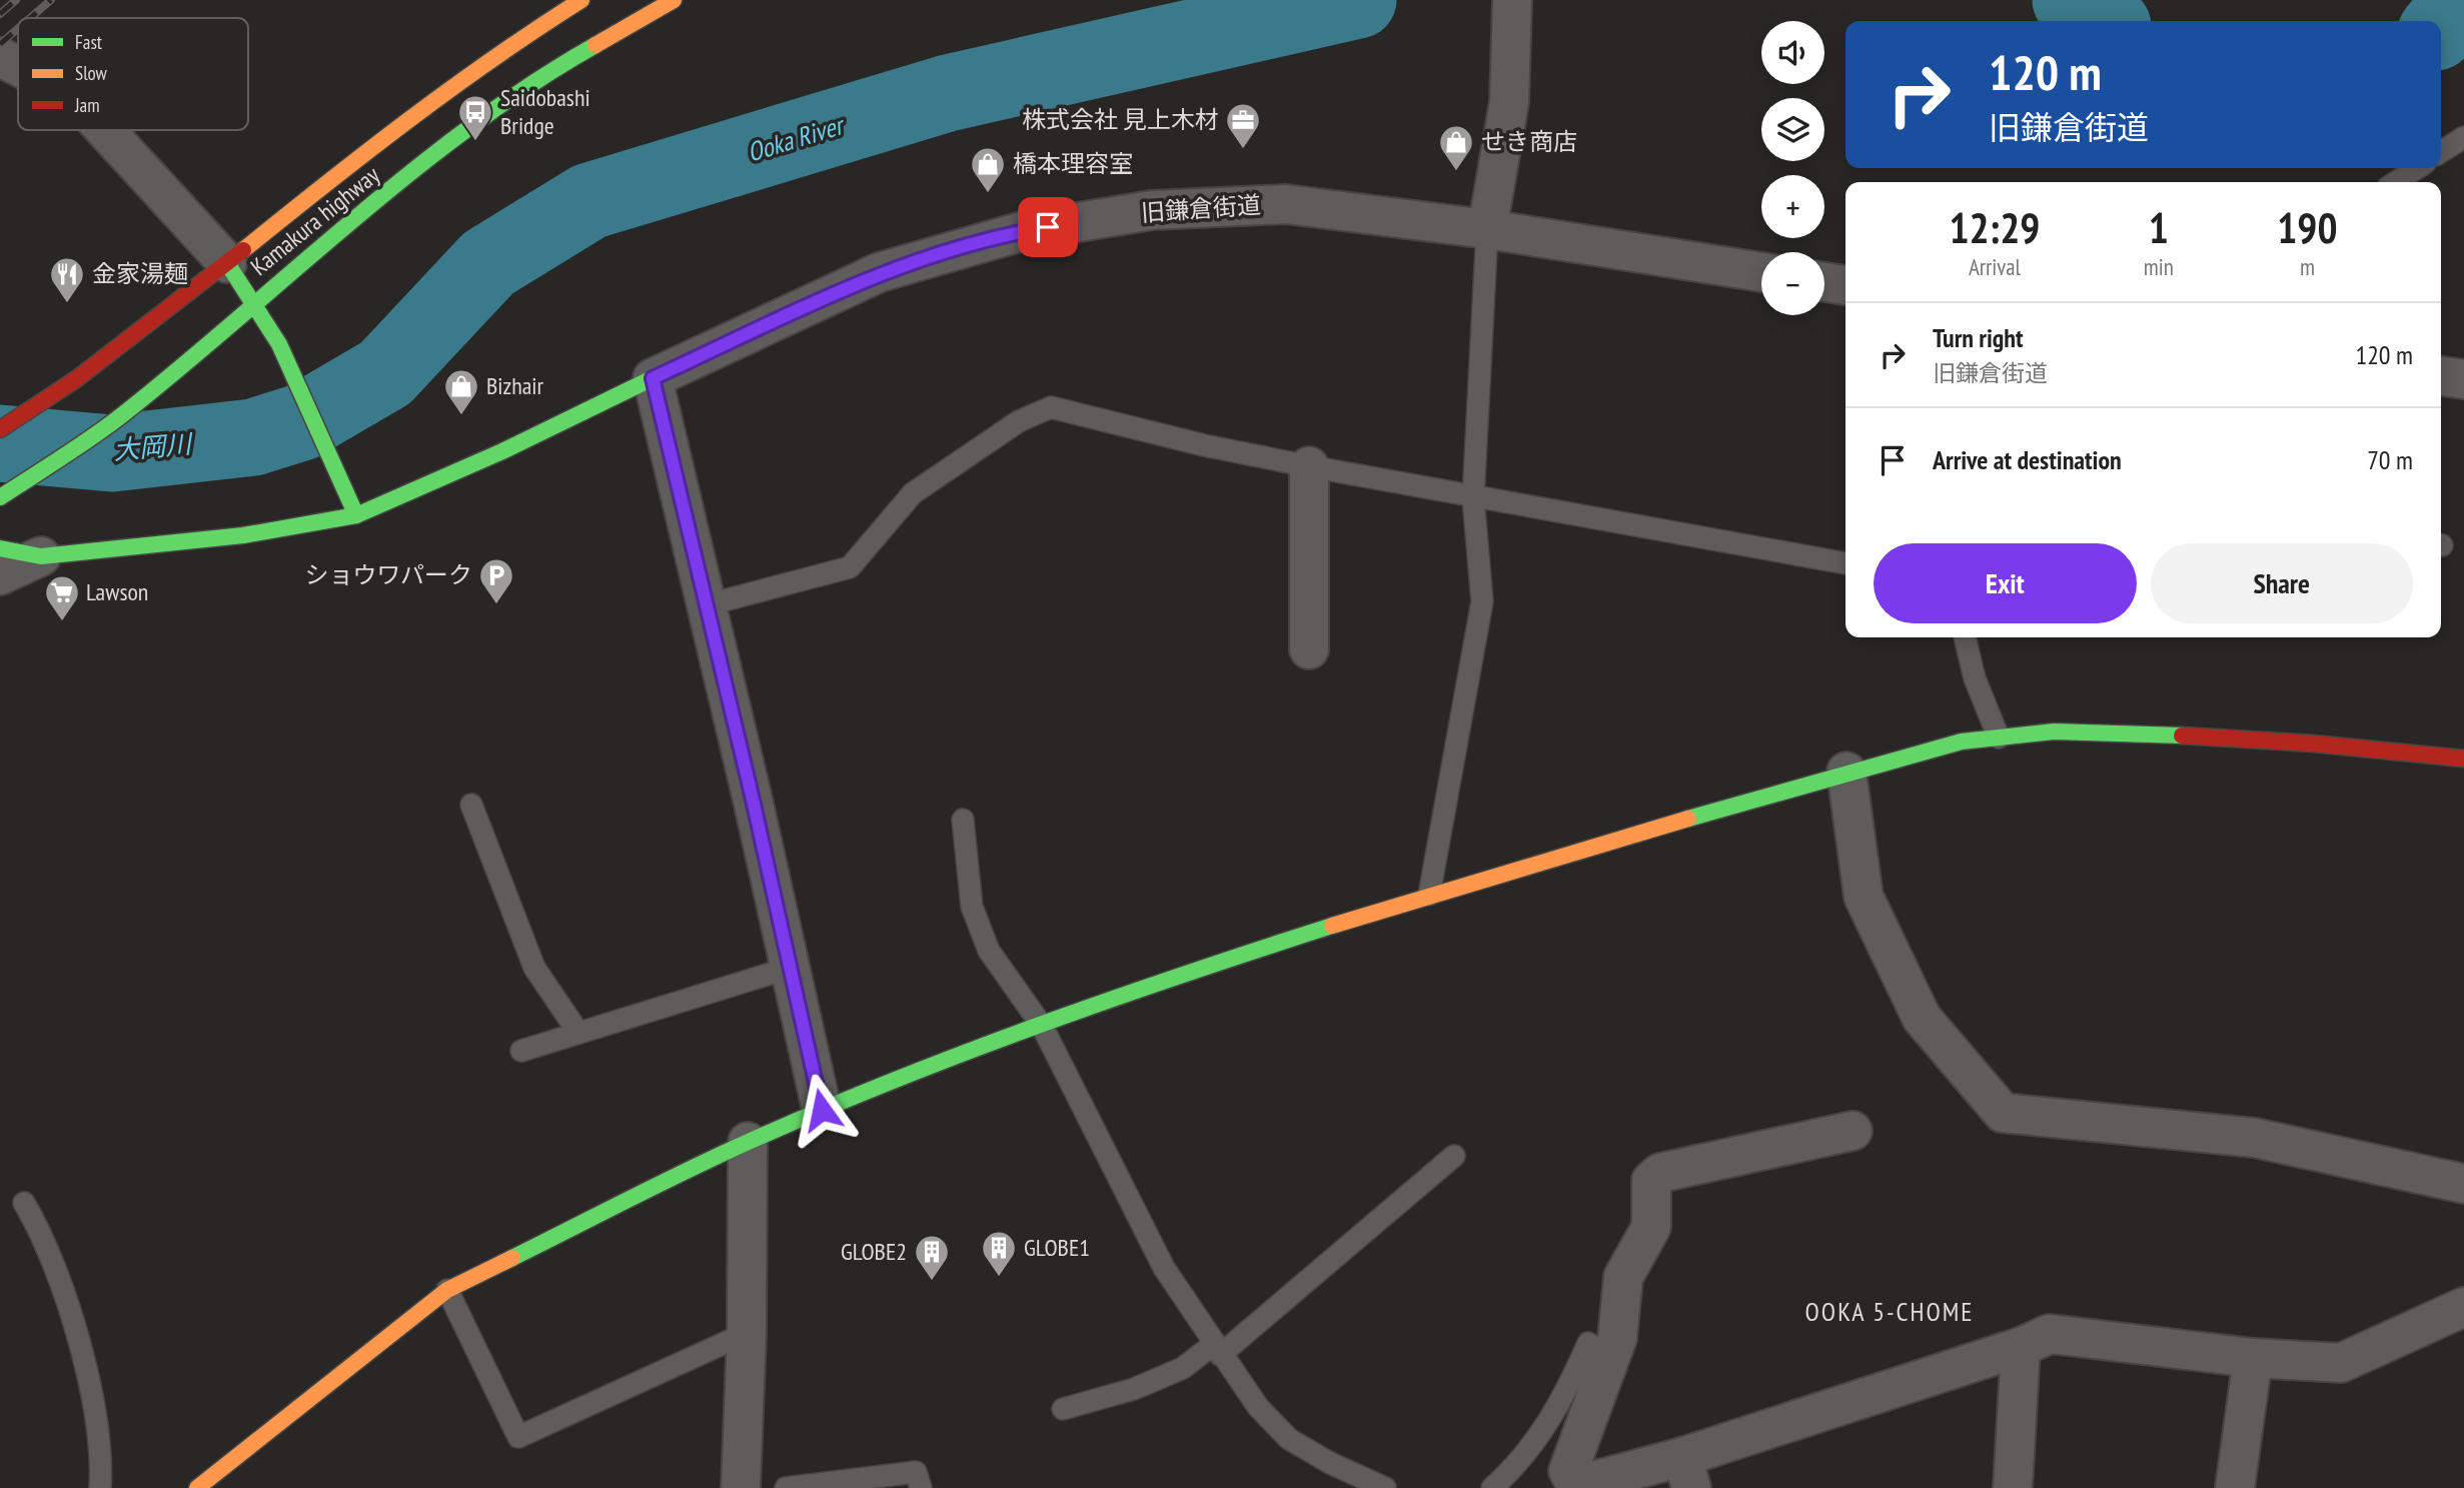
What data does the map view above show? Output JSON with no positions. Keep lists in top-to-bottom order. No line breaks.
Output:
{"streets":{"street":["旧鎌倉街道","Kamakura highway"]},"districts":["OOKA 5-CHOME"],"water":["Ooka River","大岡川"],"places":{"bus stop":["Saidobashi Bridge"],"office":["株式会社 見上木材"],"shop":["せき商店","橋本理容室","Bizhair"],"restaurant":["金家湯麺"],"parking":["ショウワパーク"],"supermarket":["Lawson"],"building":["GLOBE1","GLOBE2"]},"legend":["Fast","Slow","Jam"],"page":{"map_buttons":["+","−"],"turn":["120 m","旧鎌倉街道"],"eta":["12:29","Arrival","1","min","190","m"],"list":[{"name":"Turn right","note":"旧鎌倉街道","value":"120 m"},{"name":"Arrive at destination","value":"70 m"}],"buttons":["Exit","Share"]}}
